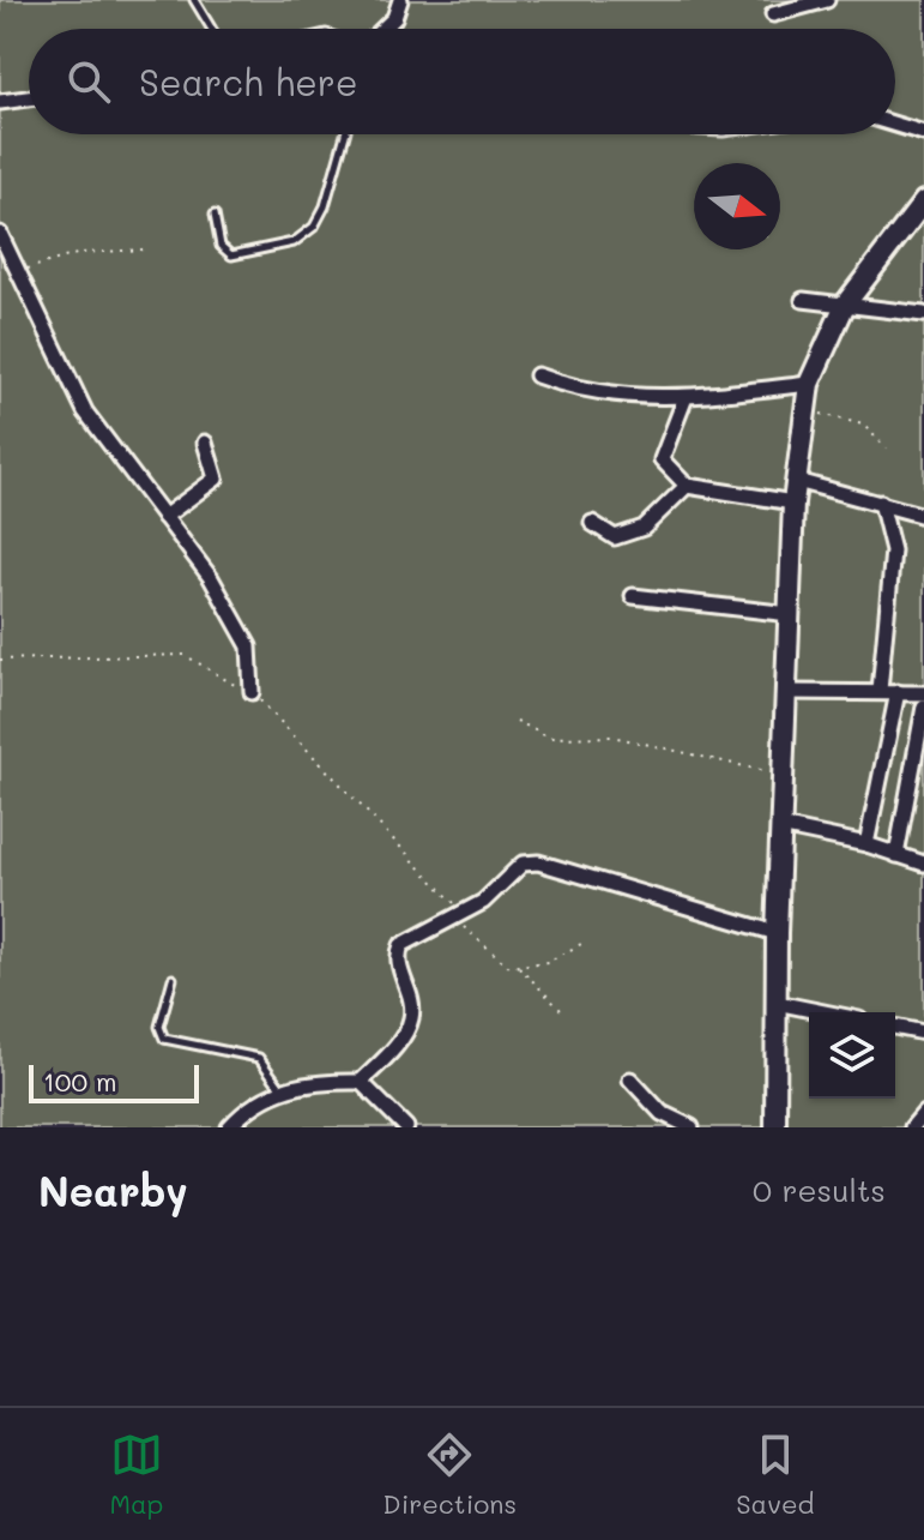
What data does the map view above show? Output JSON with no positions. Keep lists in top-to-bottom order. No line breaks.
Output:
{"scale_bar":"100 m","north":"right","page":{"search":"Search here","scale":"100 m","heading":["Nearby","0 results"],"nav":["Map","Directions","Saved"]}}
